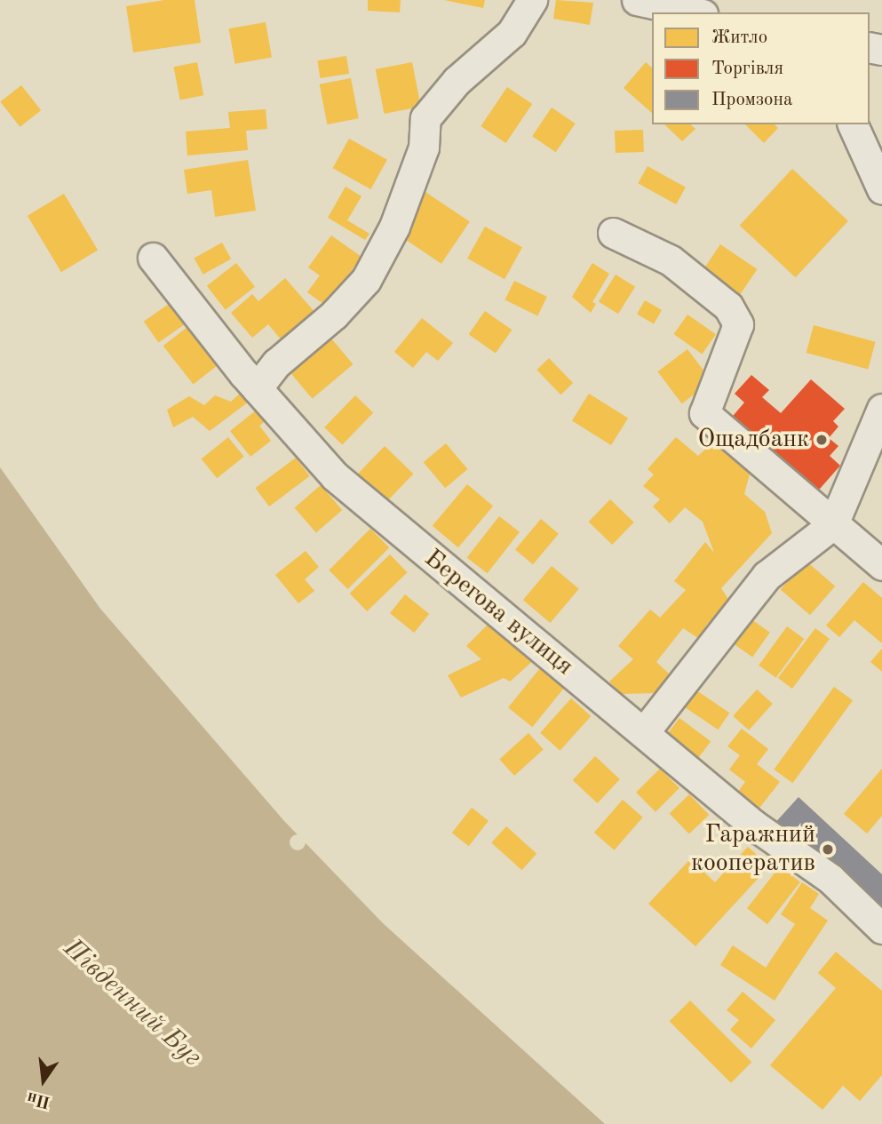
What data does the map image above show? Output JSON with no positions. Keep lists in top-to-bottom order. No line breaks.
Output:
{"streets":{"street":["Берегова вулиця"]},"water":["Південний Буг"],"places":["Ощадбанк","Гаражний кооператив"],"legend":["Житло","Торгівля","Промзона"],"north":"bottom"}
